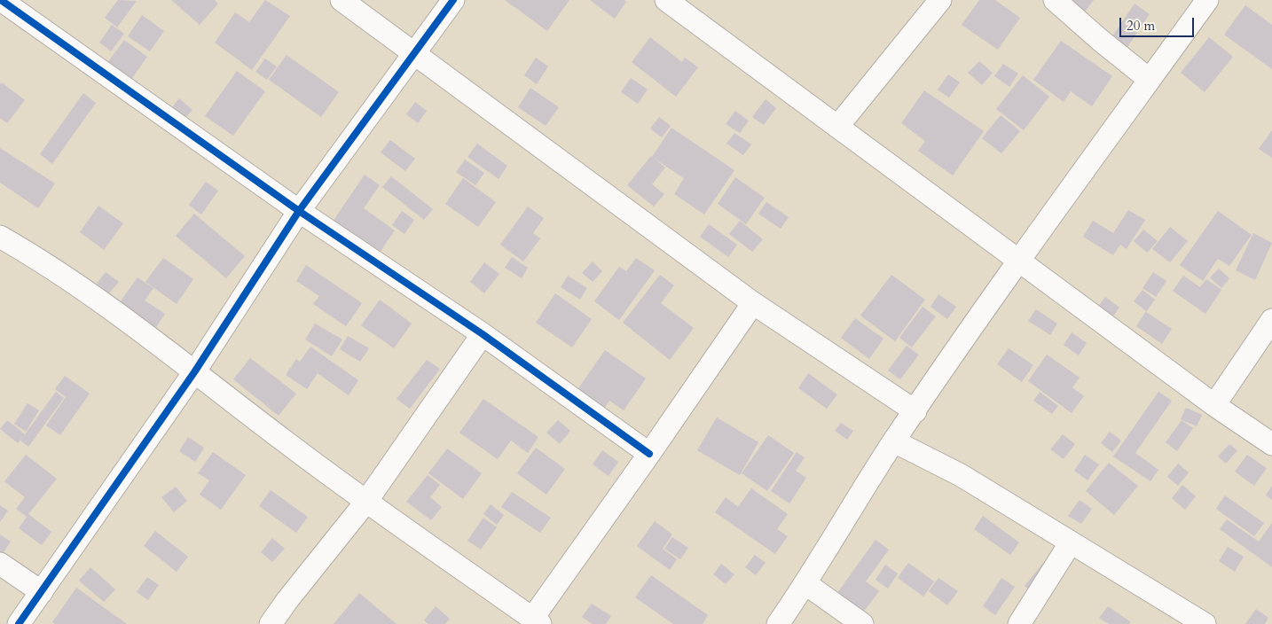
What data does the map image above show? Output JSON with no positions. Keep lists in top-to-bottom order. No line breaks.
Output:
{"scale_bar":"20 m"}
